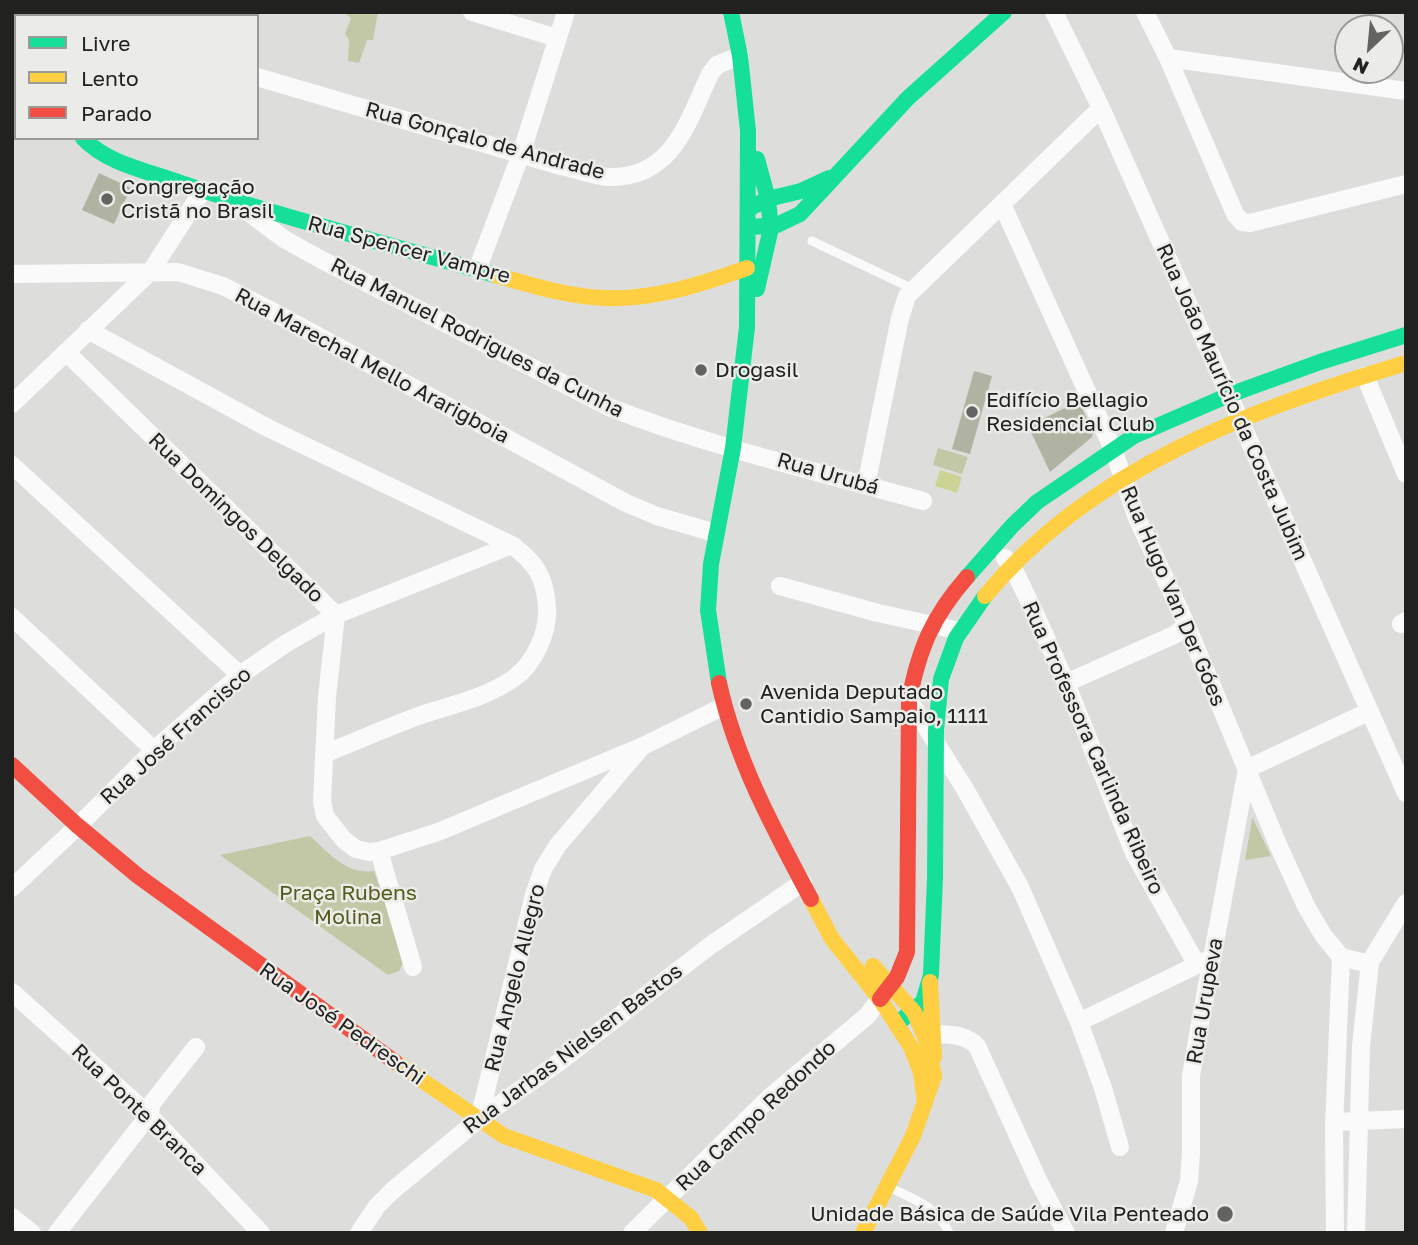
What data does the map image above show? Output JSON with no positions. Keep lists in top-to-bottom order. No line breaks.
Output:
{"streets":{"main road":["Rua Spencer Vampre","Rua José Pedreschi"],"street":["Rua Gonçalo de Andrade","Rua Manuel Rodrigues da Cunha","Rua Marechal Mello Ararigboia","Rua João Maurício da Costa Jubim","Rua Urubá","Rua Domingos Delgado","Rua Hugo Van Der Góes","Rua José Francisco","Rua Professora Carlinda Ribeiro","Rua Angelo Allegro","Rua Urupeva","Rua Jarbas Nielsen Bastos","Rua Ponte Branca","Rua Campo Redondo"]},"crossings":[["Rua Spencer Vampre","Rua Manuel Rodrigues da Cunha"],["Rua Manuel Rodrigues da Cunha","Rua Urubá"],["Rua Domingos Delgado","Rua José Francisco"],["Rua Hugo Van Der Góes","Rua Urupeva"],["Rua José Francisco","Rua José Pedreschi"],["Rua Professora Carlinda Ribeiro","Rua Urupeva"],["Rua Angelo Allegro","Rua José Pedreschi"],["Rua Angelo Allegro","Rua Jarbas Nielsen Bastos"],["Rua José Pedreschi","Rua Jarbas Nielsen Bastos"],["Rua José Pedreschi","Rua Campo Redondo"]],"parks":["Praça Rubens Molina"],"places":["Congregação Cristã no Brasil","Drogasil","Edifício Bellagio Residencial Club","Avenida Deputado Cantidio Sampaio, 1111","Unidade Básica de Saúde Vila Penteado"],"legend":["Livre","Lento","Parado"],"north":"bottom left"}
